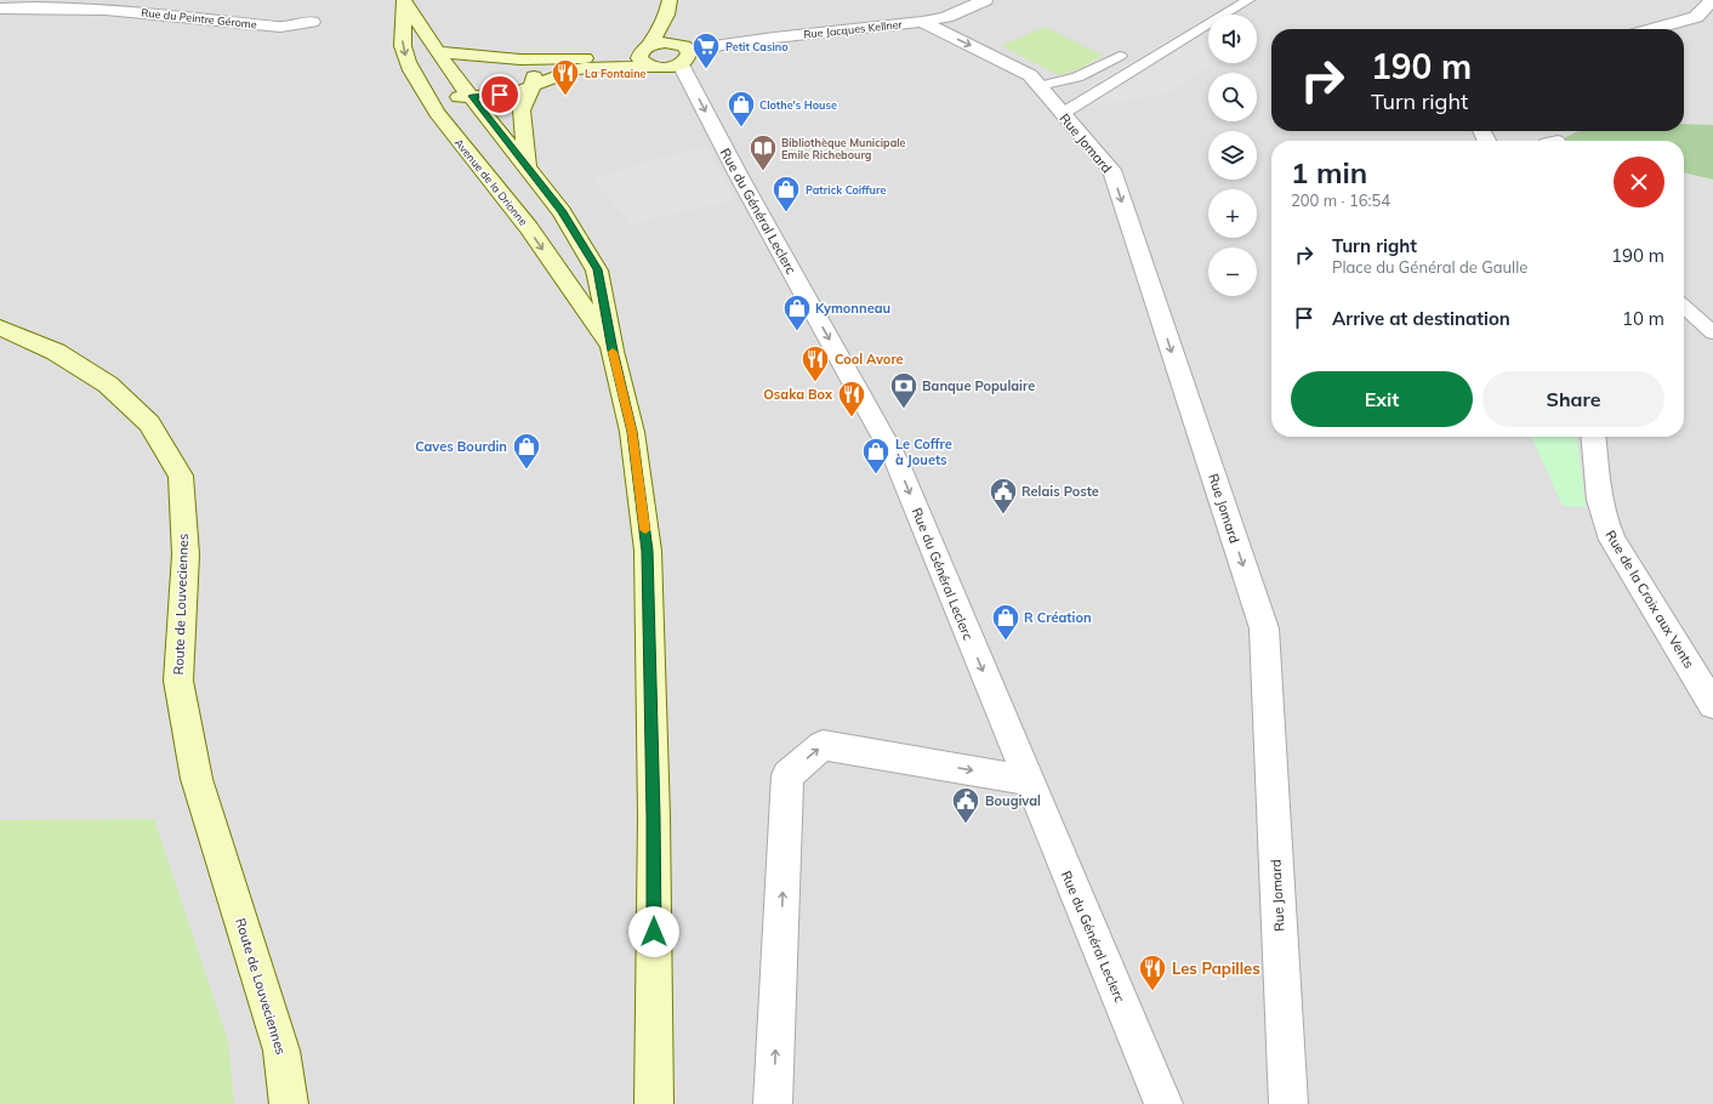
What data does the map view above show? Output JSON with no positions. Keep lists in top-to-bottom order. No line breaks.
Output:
{"streets":{"main road":["Avenue de la Drionne","Rue du Général Leclerc","Route de Louveciennes"],"street":["Rue du Peintre Gérome","Rue Jacques Kellner","Rue Jomard","Rue de la Croix aux Vents"]},"crossings":[["Rue Jacques Kellner","Rue Jomard"],["Rue Jacques Kellner","Rue du Général Leclerc"]],"one_way":["Rue Jomard","Rue du Général Leclerc"],"places":{"supermarket":["Petit Casino"],"restaurant":["La Fontaine","Cool Avore","Osaka Box","Les Papilles"],"shop":["Clothe's House","Patrick Coiffure","Kymonneau","Caves Bourdin","Le Coffre à Jouets","R Création"],"library":["Bibliothèque Municipale Emile Richebourg"],"bank":["Banque Populaire"],"public building":["Relais Poste","Bougival"]},"page":{"map_buttons":["+","−"],"turn":["190 m","Turn right"],"heading":["1 min","200 m · 16:54"],"list":[{"name":"Turn right","note":"Place du Général de Gaulle","value":"190 m"},{"name":"Arrive at destination","value":"10 m"}],"buttons":["Exit","Share"]}}
